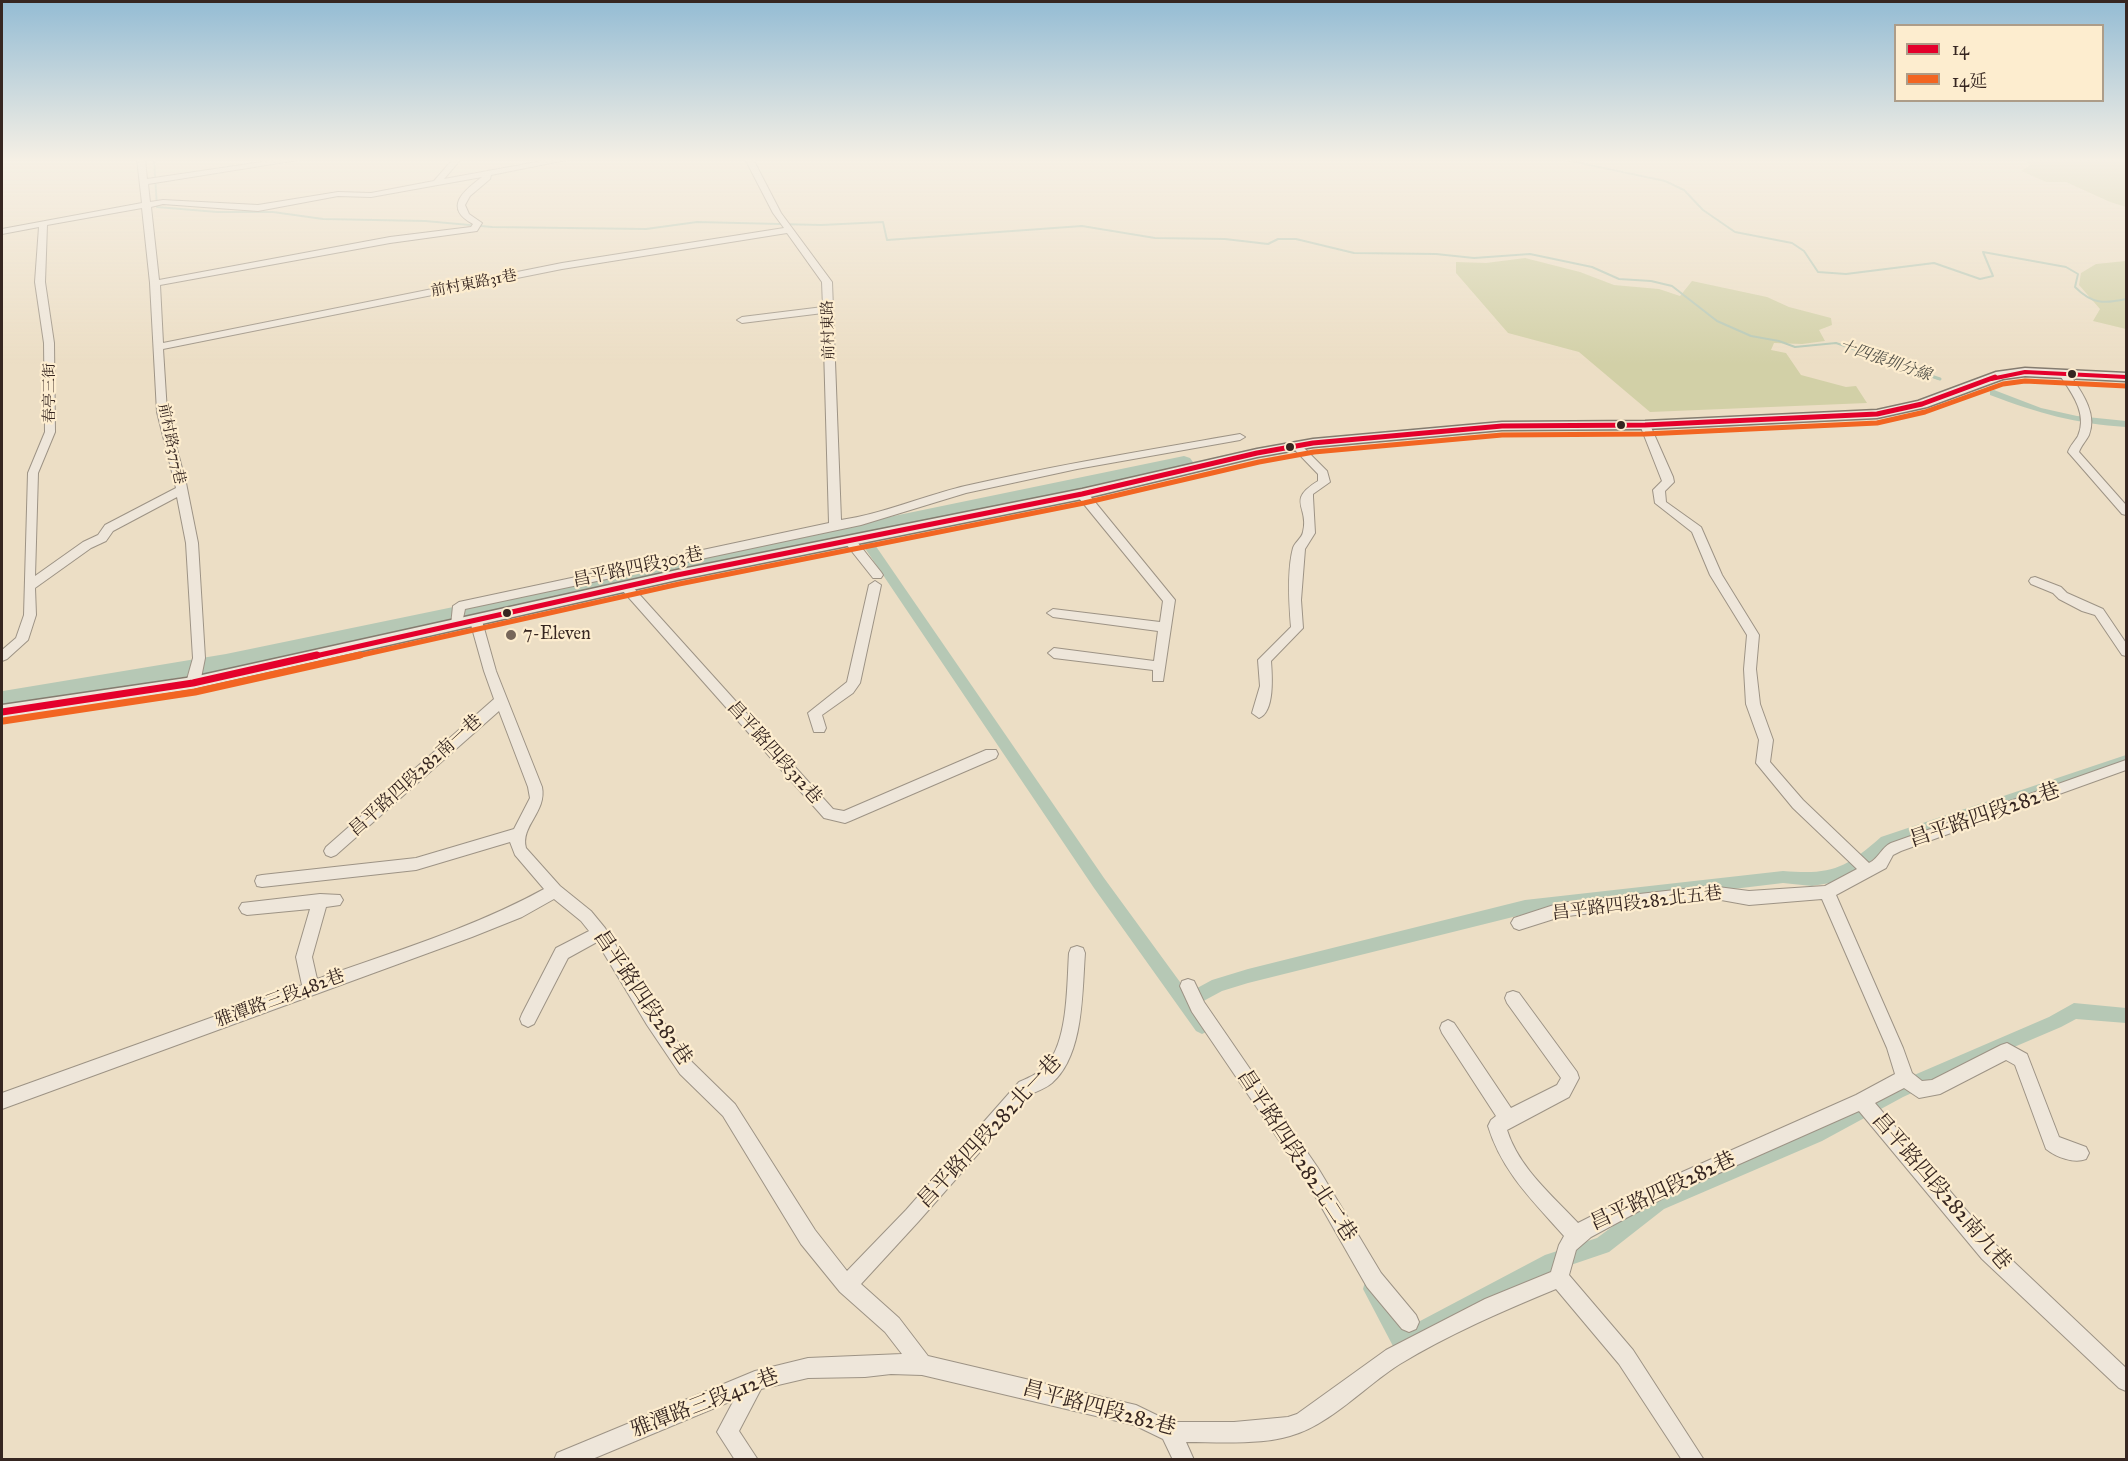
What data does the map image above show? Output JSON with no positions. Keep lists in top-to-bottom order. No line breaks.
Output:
{"streets":{"street":["前村東路31巷","前村東路","春亭三街","前村路377巷","昌平路四段303巷","昌平路四段312巷","昌平路四段282南一巷","昌平路四段282巷","昌平路四段282北五巷","雅潭路三段482巷","昌平路四段282北一巷","昌平路四段282北二巷","昌平路四段282南九巷","雅潭路三段412巷"]},"crossings":[["前村東路31巷","前村東路"],["前村東路31巷","前村路377巷"],["前村東路","昌平路四段303巷"],["昌平路四段282巷","昌平路四段282北五巷"],["昌平路四段282巷","雅潭路三段482巷"],["昌平路四段282巷","昌平路四段282北一巷"],["昌平路四段282巷","昌平路四段282南九巷"],["昌平路四段282巷","雅潭路三段412巷"]],"water":["十四張圳分線"],"places":["7-Eleven"],"lines":["transit line 14","transit line 14延"],"legend":["14","14延"]}
